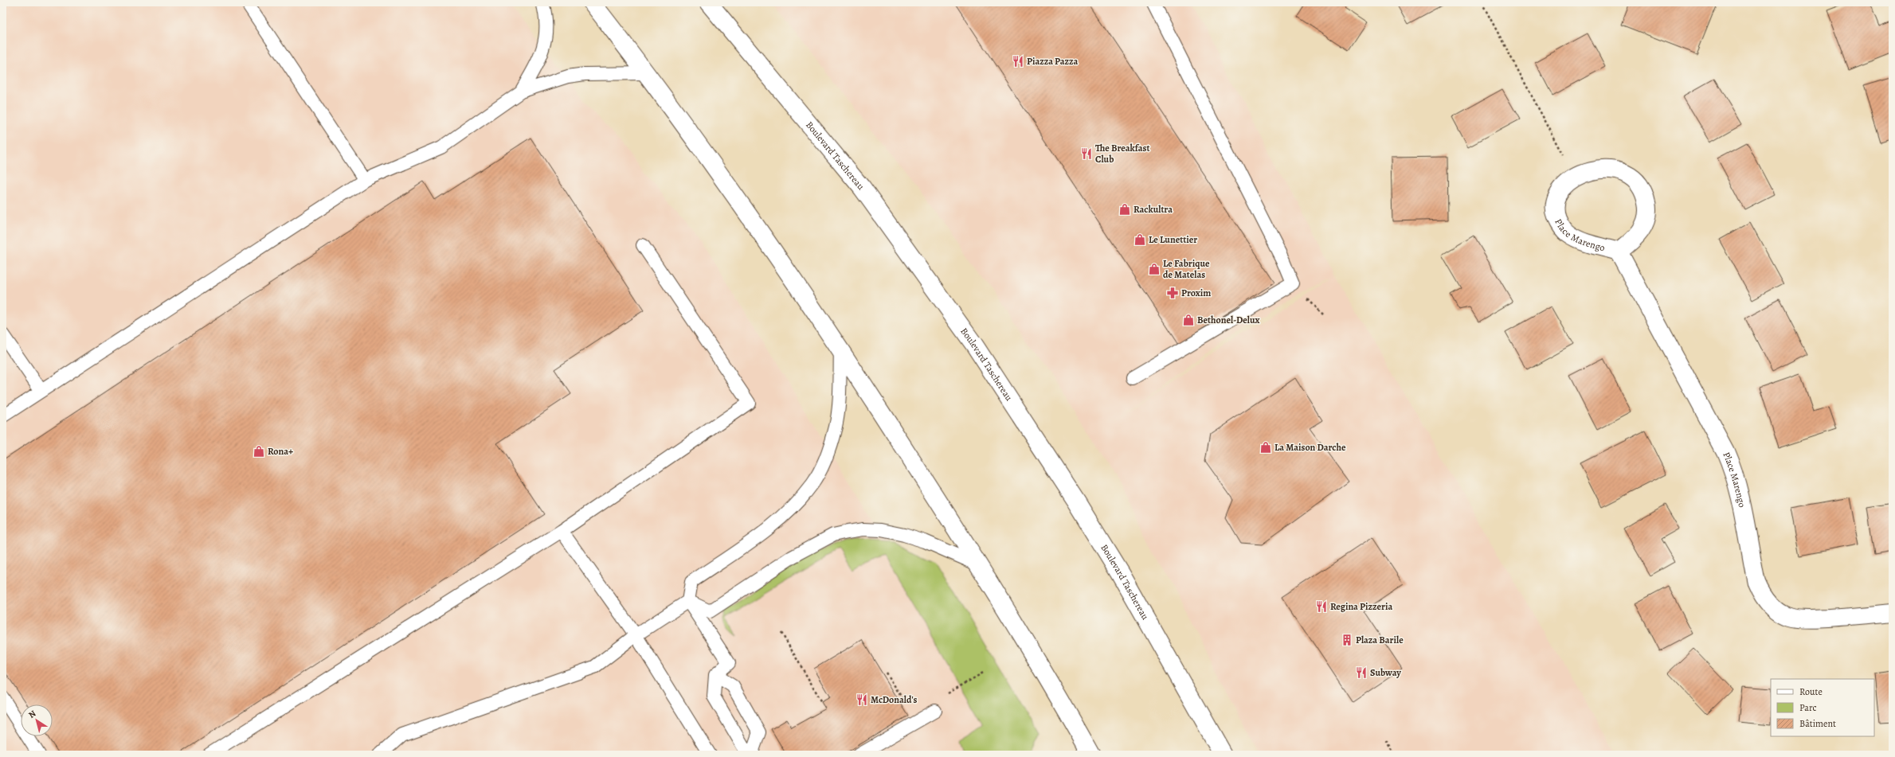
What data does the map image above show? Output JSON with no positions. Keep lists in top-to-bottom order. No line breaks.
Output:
{"streets":{"main road":["Boulevard Taschereau","Place Marengo"]},"places":{"restaurant":["Piazza Pazza","The Breakfast Club","Regina Pizzeria","Subway","McDonald's"],"shop":["Rackultra","Le Lunettier","Le Fabrique de Matelas","Bethonel-Delux","La Maison Darche","Rona+"],"pharmacy":["Proxim"],"building":["Plaza Barile"]},"legend":["Route","Parc","Bâtiment"],"north":"top left"}
